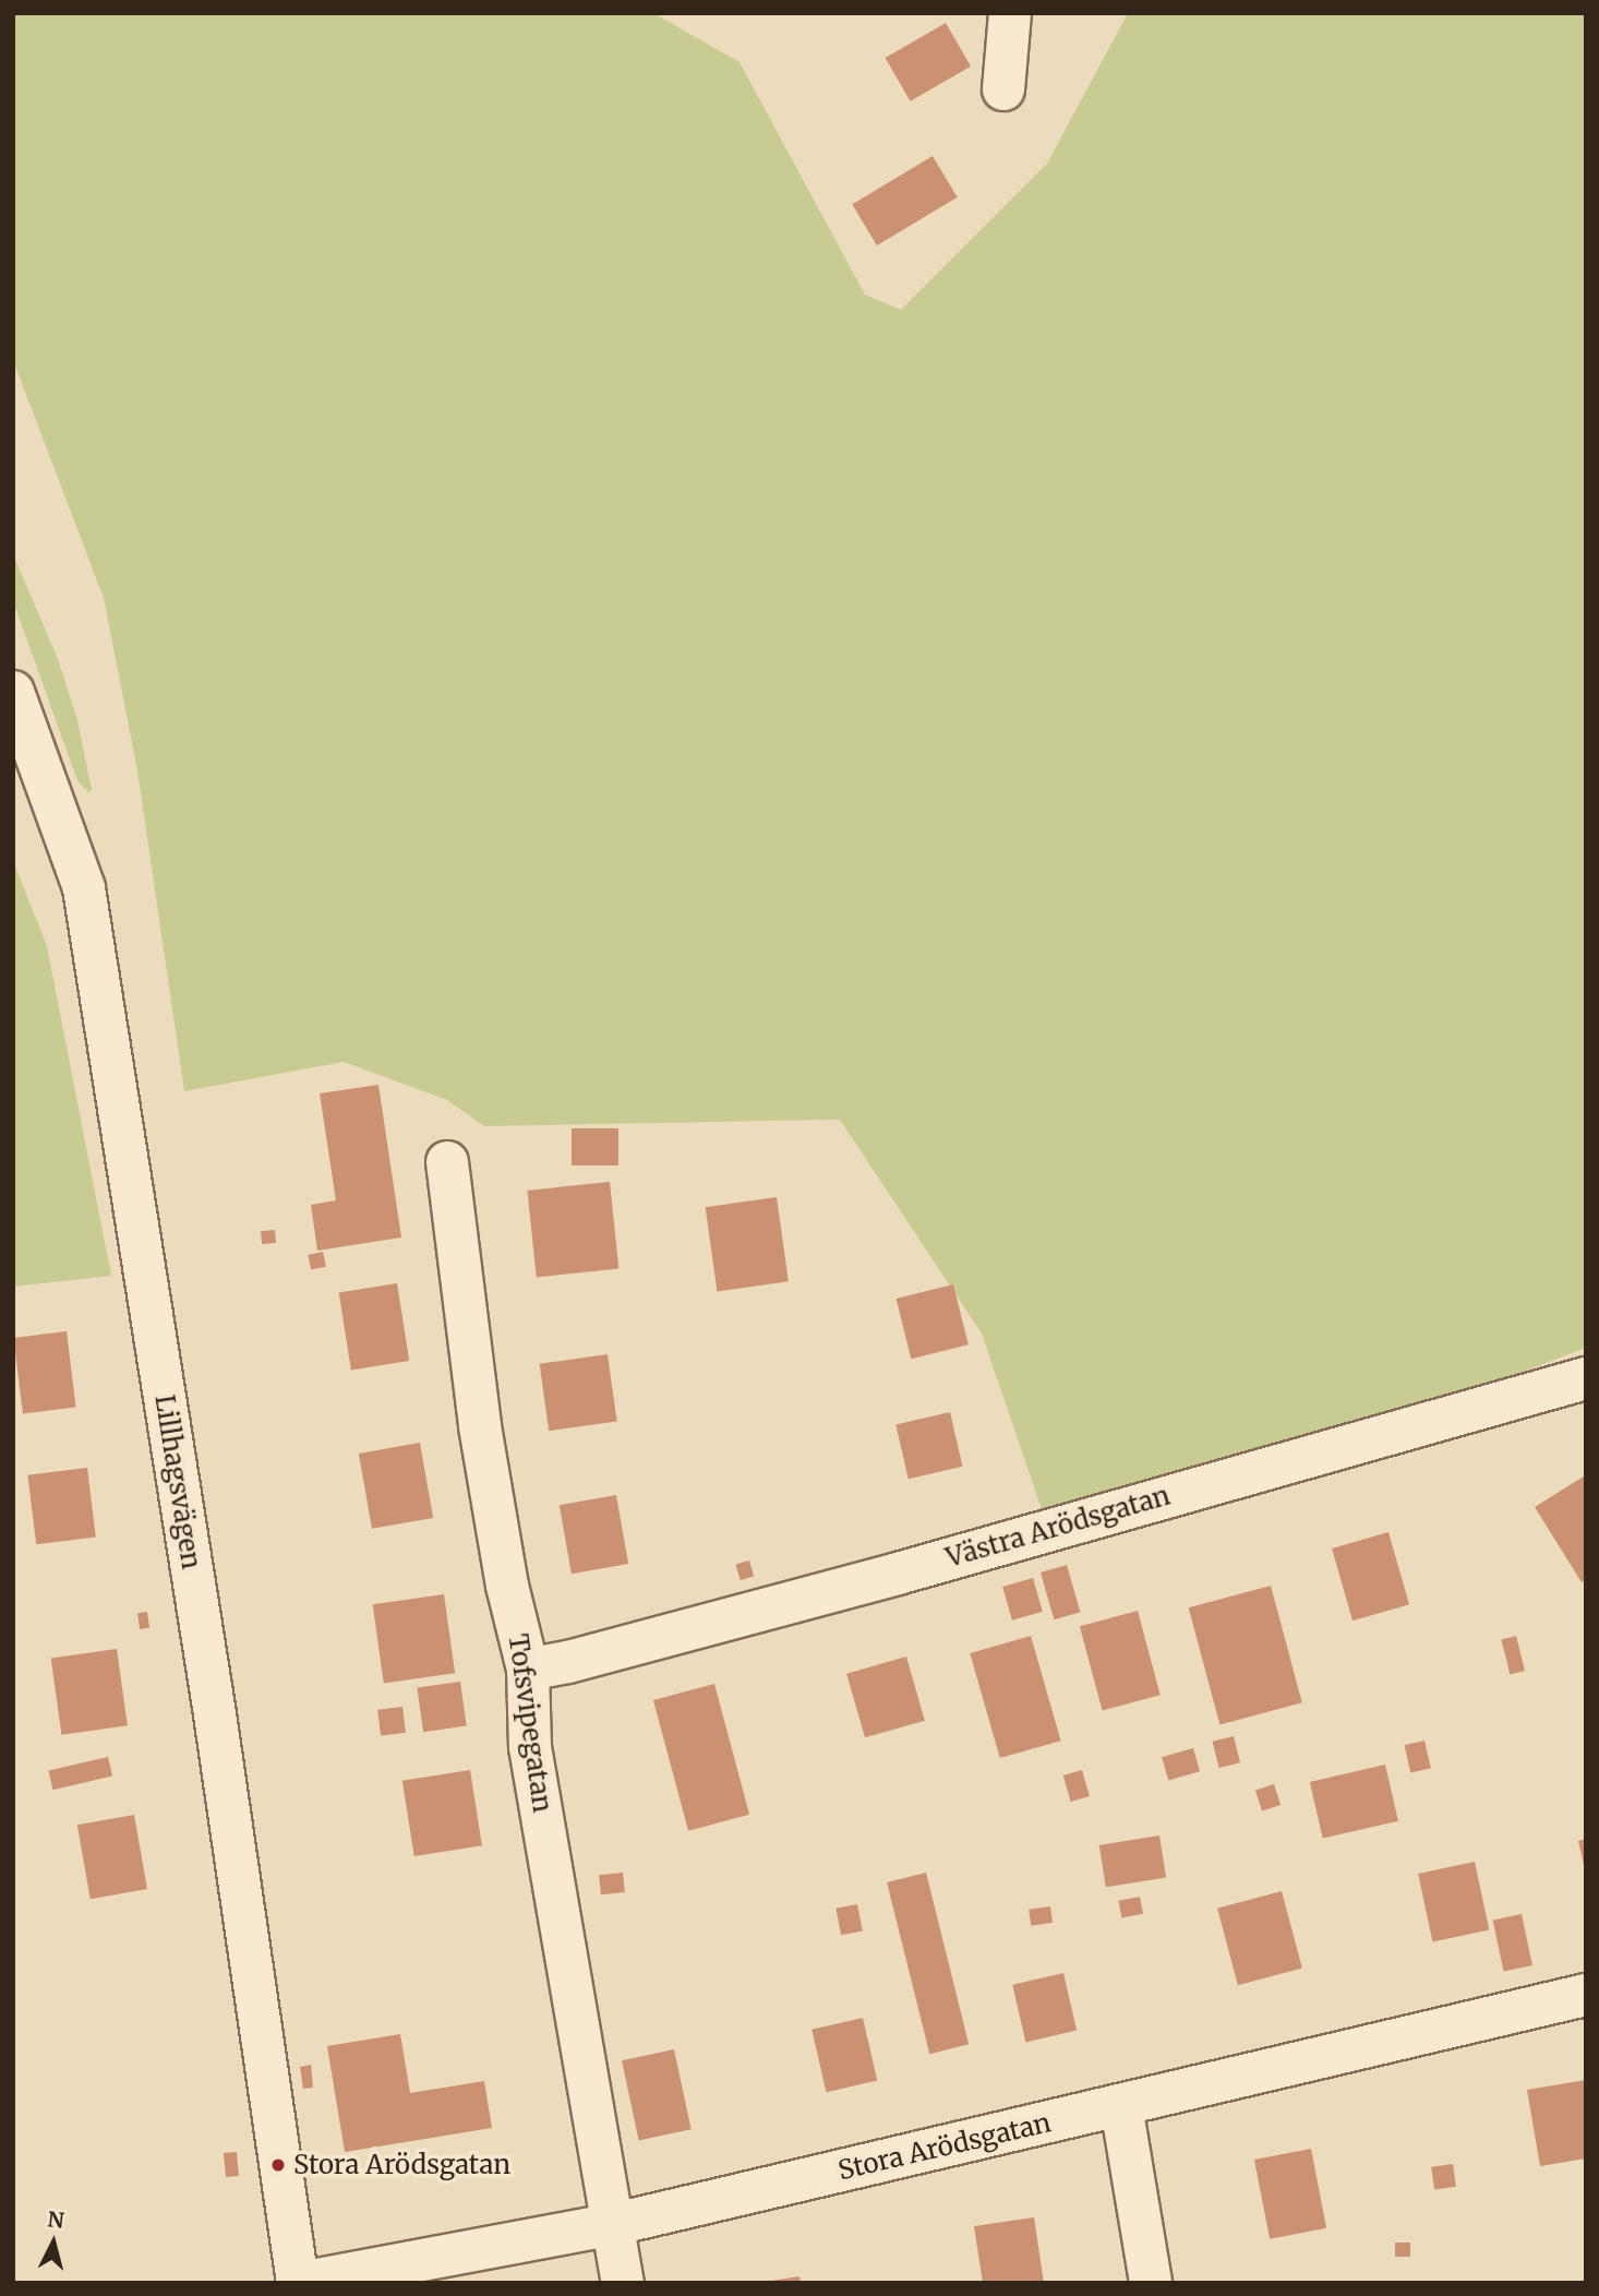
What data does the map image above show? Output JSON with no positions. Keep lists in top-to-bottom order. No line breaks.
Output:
{"streets":{"street":["Lillhagsvägen","Västra Arödsgatan","Tofsvipegatan","Stora Arödsgatan"]},"crossings":[["Lillhagsvägen","Stora Arödsgatan"],["Västra Arödsgatan","Tofsvipegatan"],["Tofsvipegatan","Stora Arödsgatan"]],"places":["Stora Arödsgatan"],"north":"top"}
